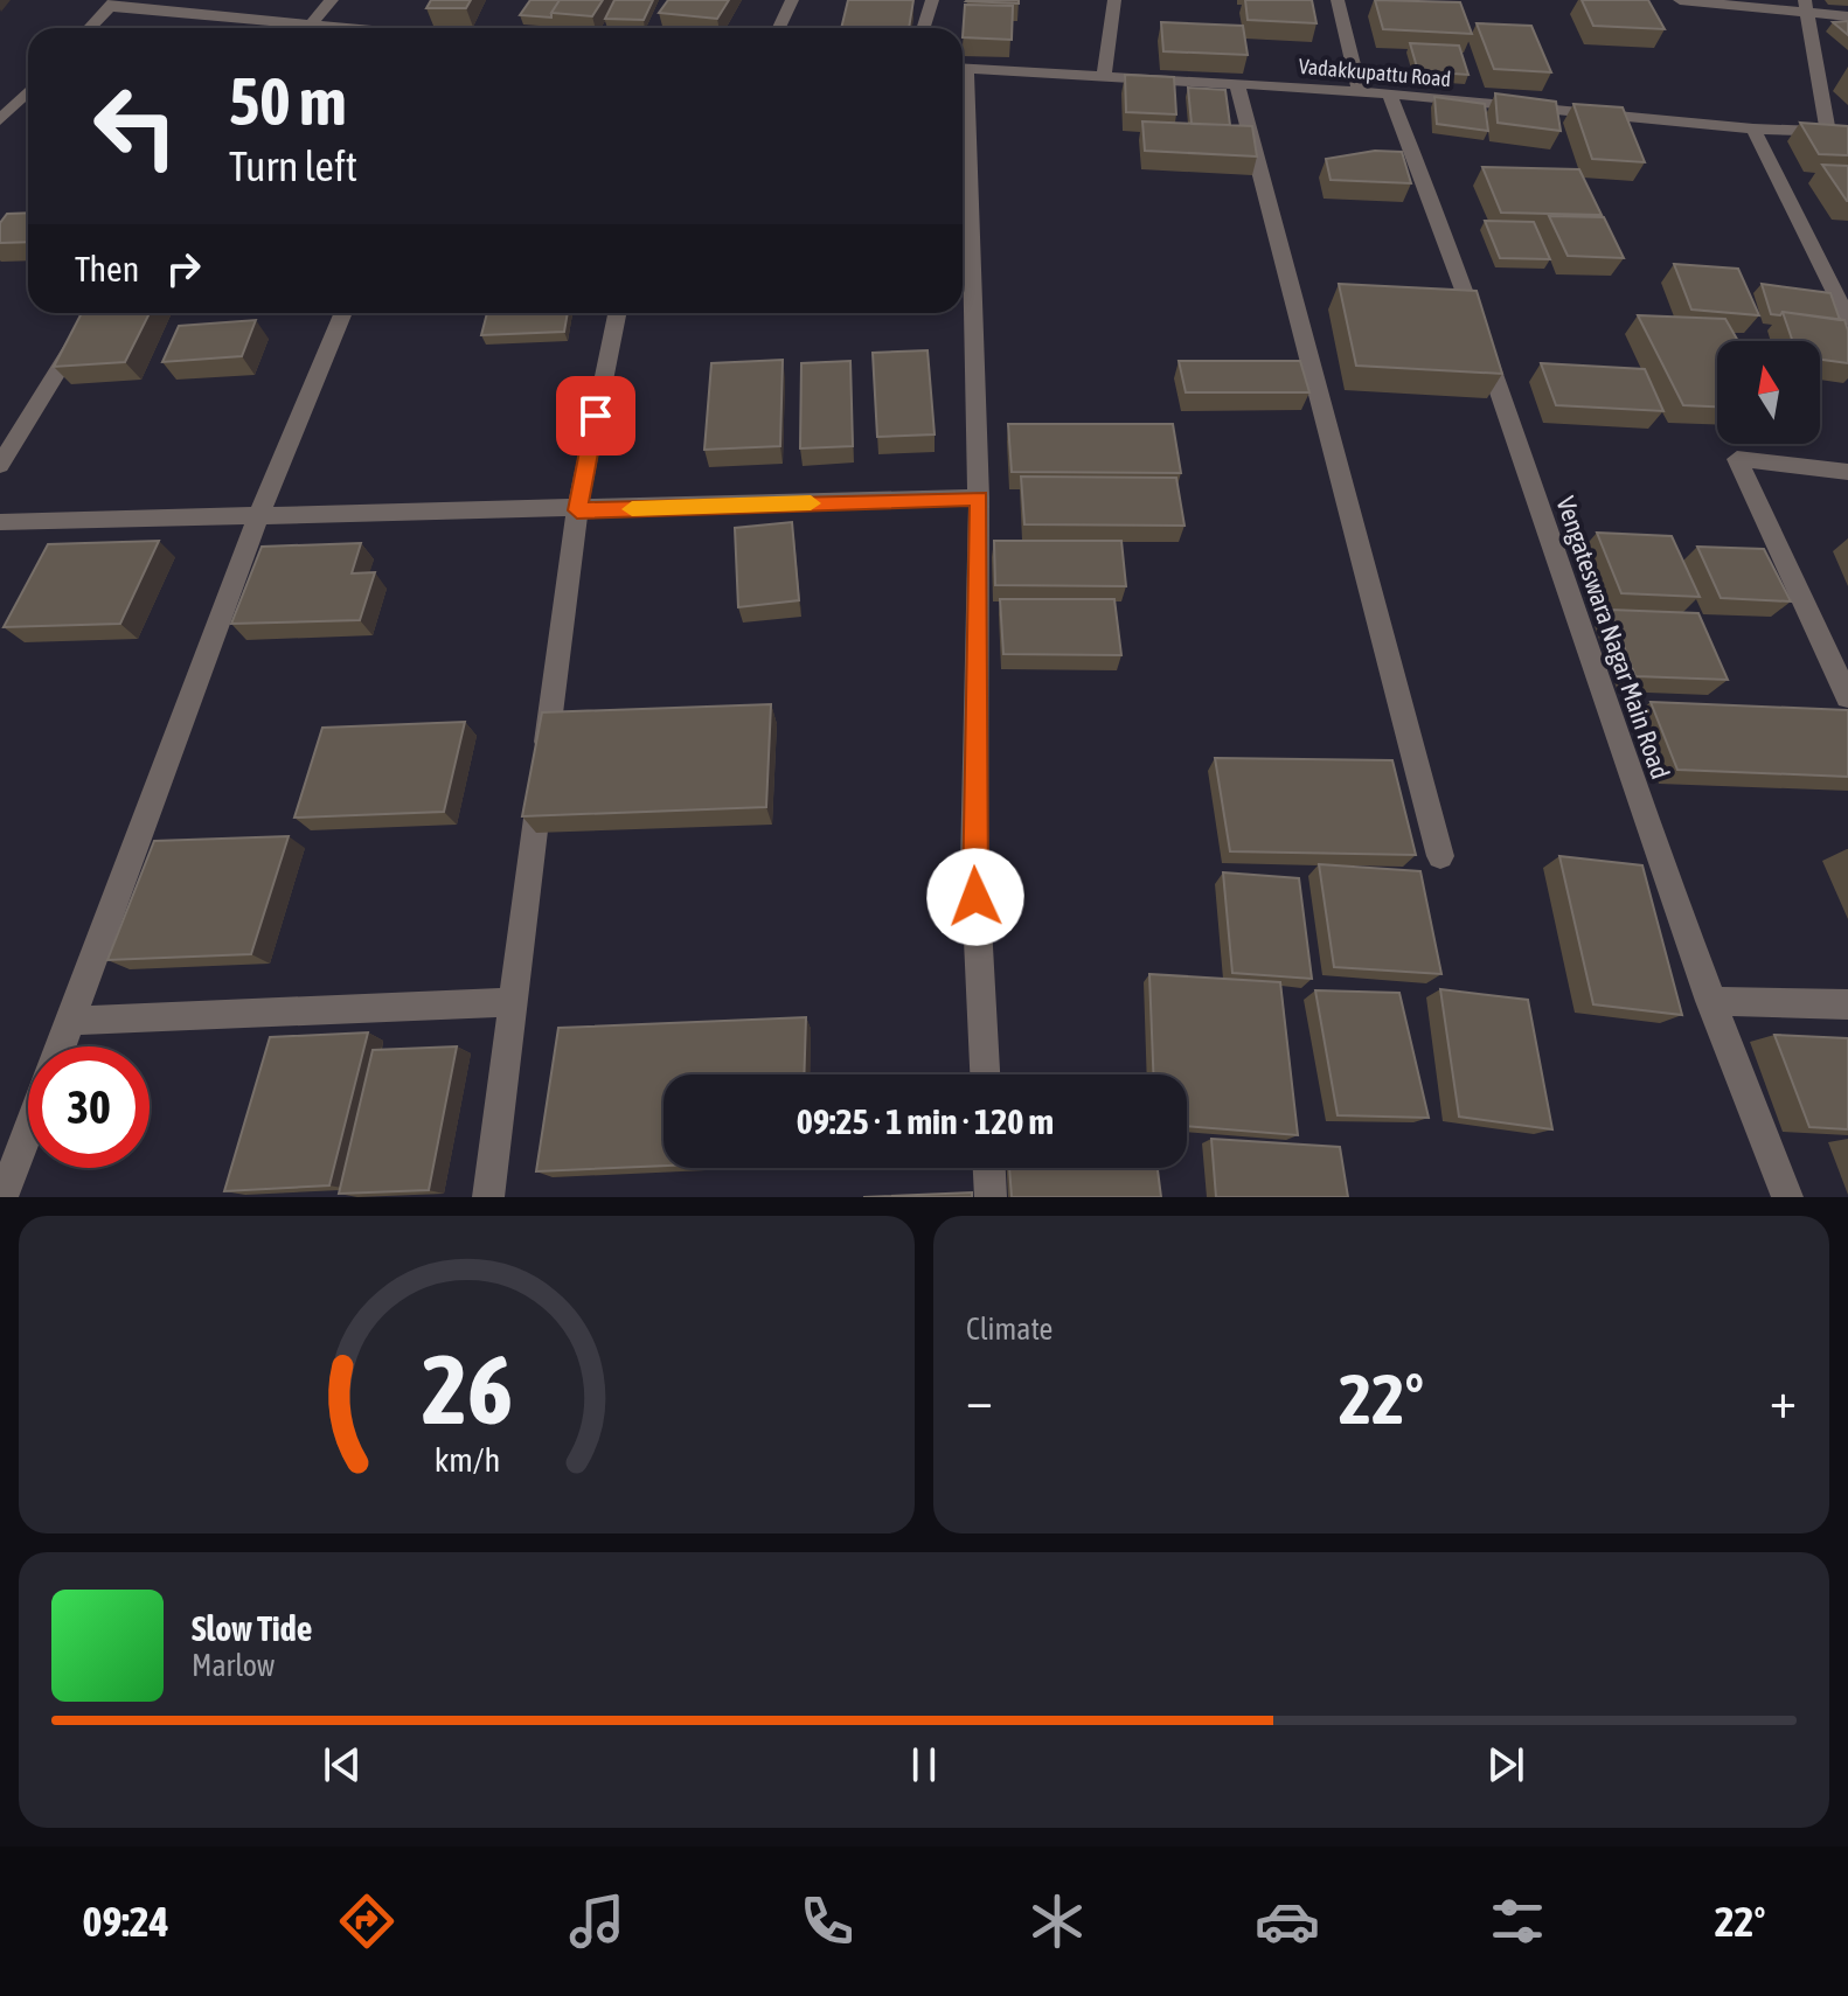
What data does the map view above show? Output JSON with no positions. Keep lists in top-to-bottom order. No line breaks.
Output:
{"streets":{"street":["Vadakkupattu Road","Vengateswara Nagar Main Road"]},"crossings":[["Vadakkupattu Road","Vengateswara Nagar Main Road"]],"north":"top","page":{"turn":["50 m","Turn left"],"then":"Then","limit":"30","trip":"09:25 · 1 min · 120 m","tile":"Climate","heat":["−","22°","+"],"song":["Slow Tide","Marlow"],"tabs":["09:24","22°"],"gauge":["26","km/h"]}}
